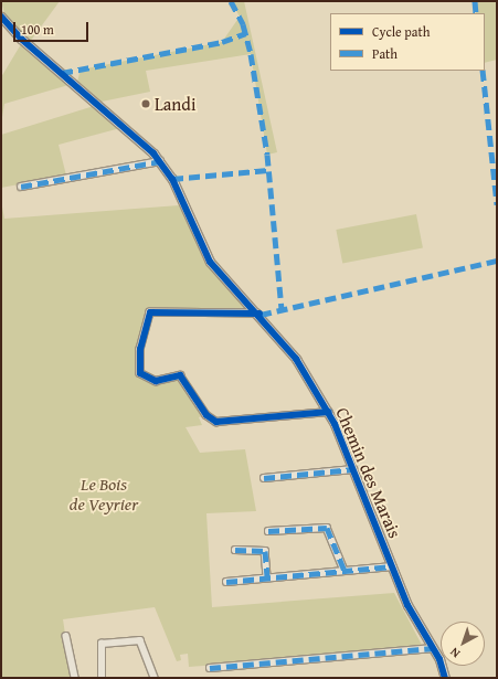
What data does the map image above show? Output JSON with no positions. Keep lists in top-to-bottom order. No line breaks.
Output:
{"streets":{"street":["Chemin des Marais"]},"parks":["Le Bois de Veyrier"],"places":["Landi"],"legend":["Cycle path","Path"],"scale_bar":"100 m","north":"bottom left"}
